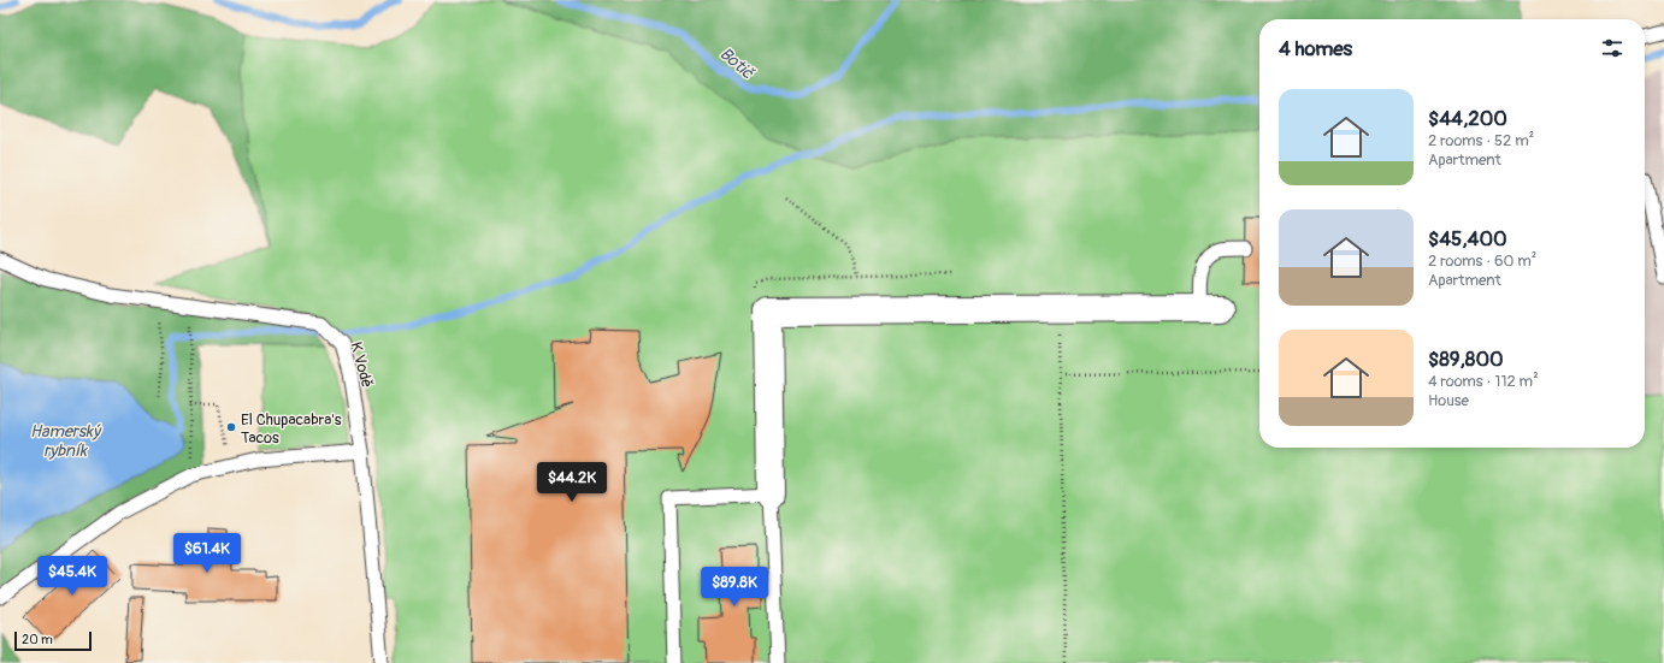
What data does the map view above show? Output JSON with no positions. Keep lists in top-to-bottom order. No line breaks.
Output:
{"streets":{"lane":["K Vodě"]},"water":["Botič","Hamerský rybník"],"places":["El Chupacabra's Tacos"],"scale_bar":"20 m","page":{"heading":"4 homes","list":[{"name":"$44,200","note":"2 rooms · 52 m² · Apartment"},{"name":"$45,400","note":"2 rooms · 60 m² · Apartment"},{"name":"$89,800","note":"4 rooms · 112 m² · House"}],"price":["$44.2K","$61.4K","$45.4K","$89.8K"],"scale":"20 m"}}
